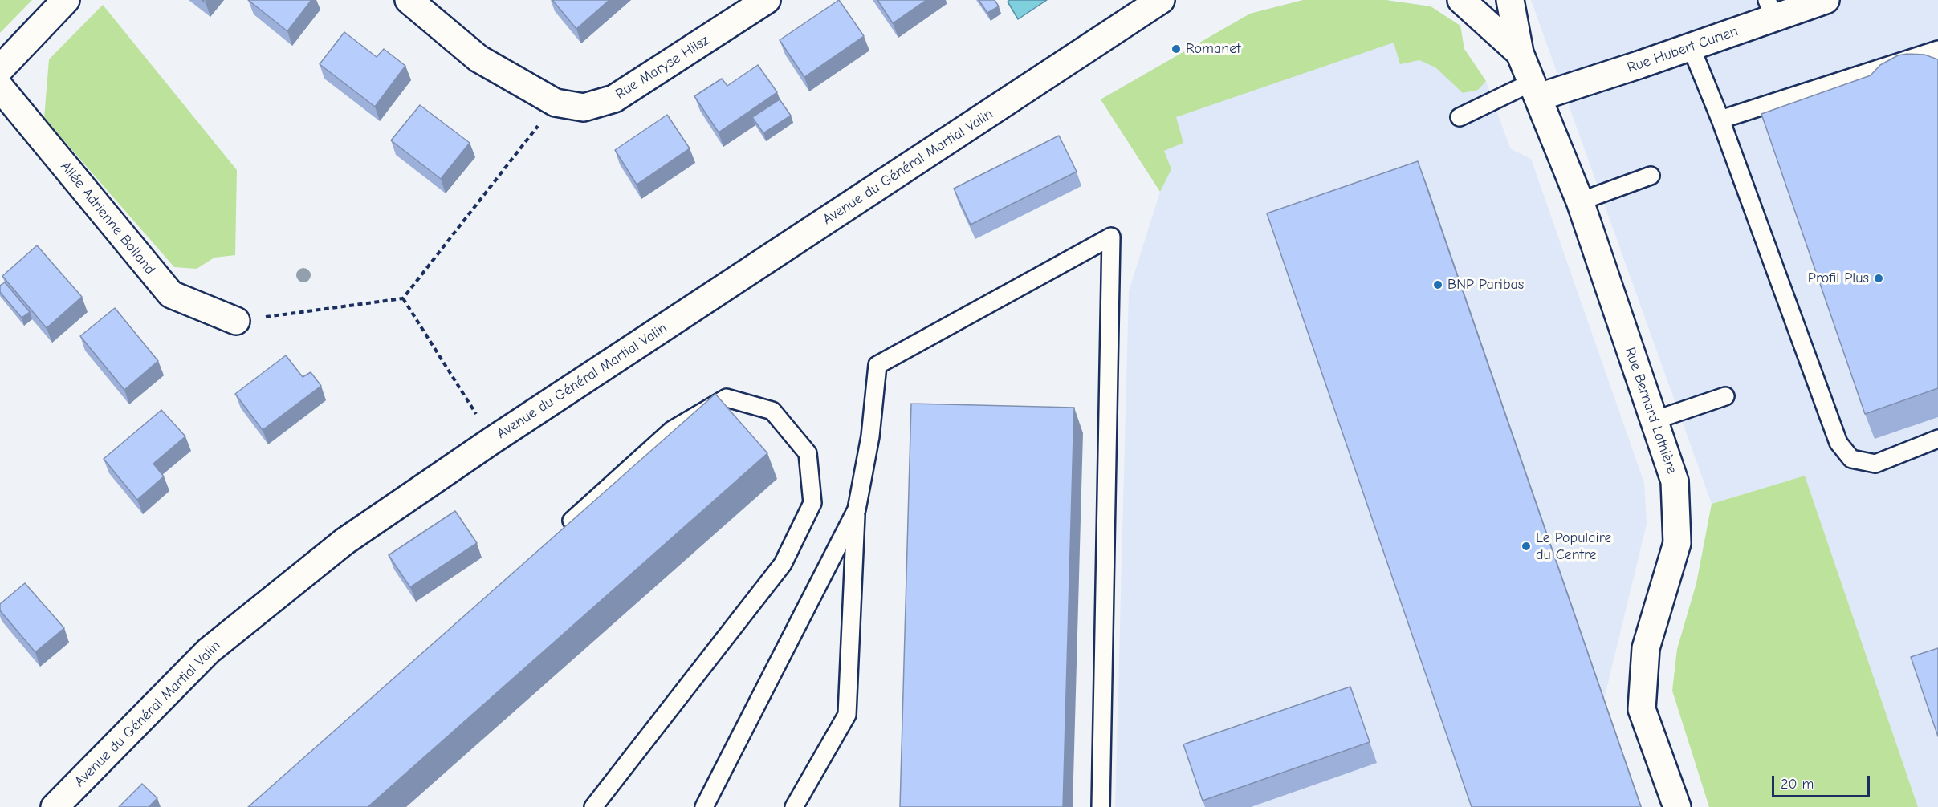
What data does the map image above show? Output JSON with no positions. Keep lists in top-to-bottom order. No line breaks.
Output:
{"streets":{"street":["Rue Hubert Curien","Rue Maryse Hilsz","Avenue du Général Martial Valin","Allée Adrienne Bolland","Rue Bernard Lathière"]},"crossings":[["Rue Hubert Curien","Rue Bernard Lathière"]],"places":["Romanet","Profil Plus","BNP Paribas","Le Populaire du Centre"],"scale_bar":"20 m"}
